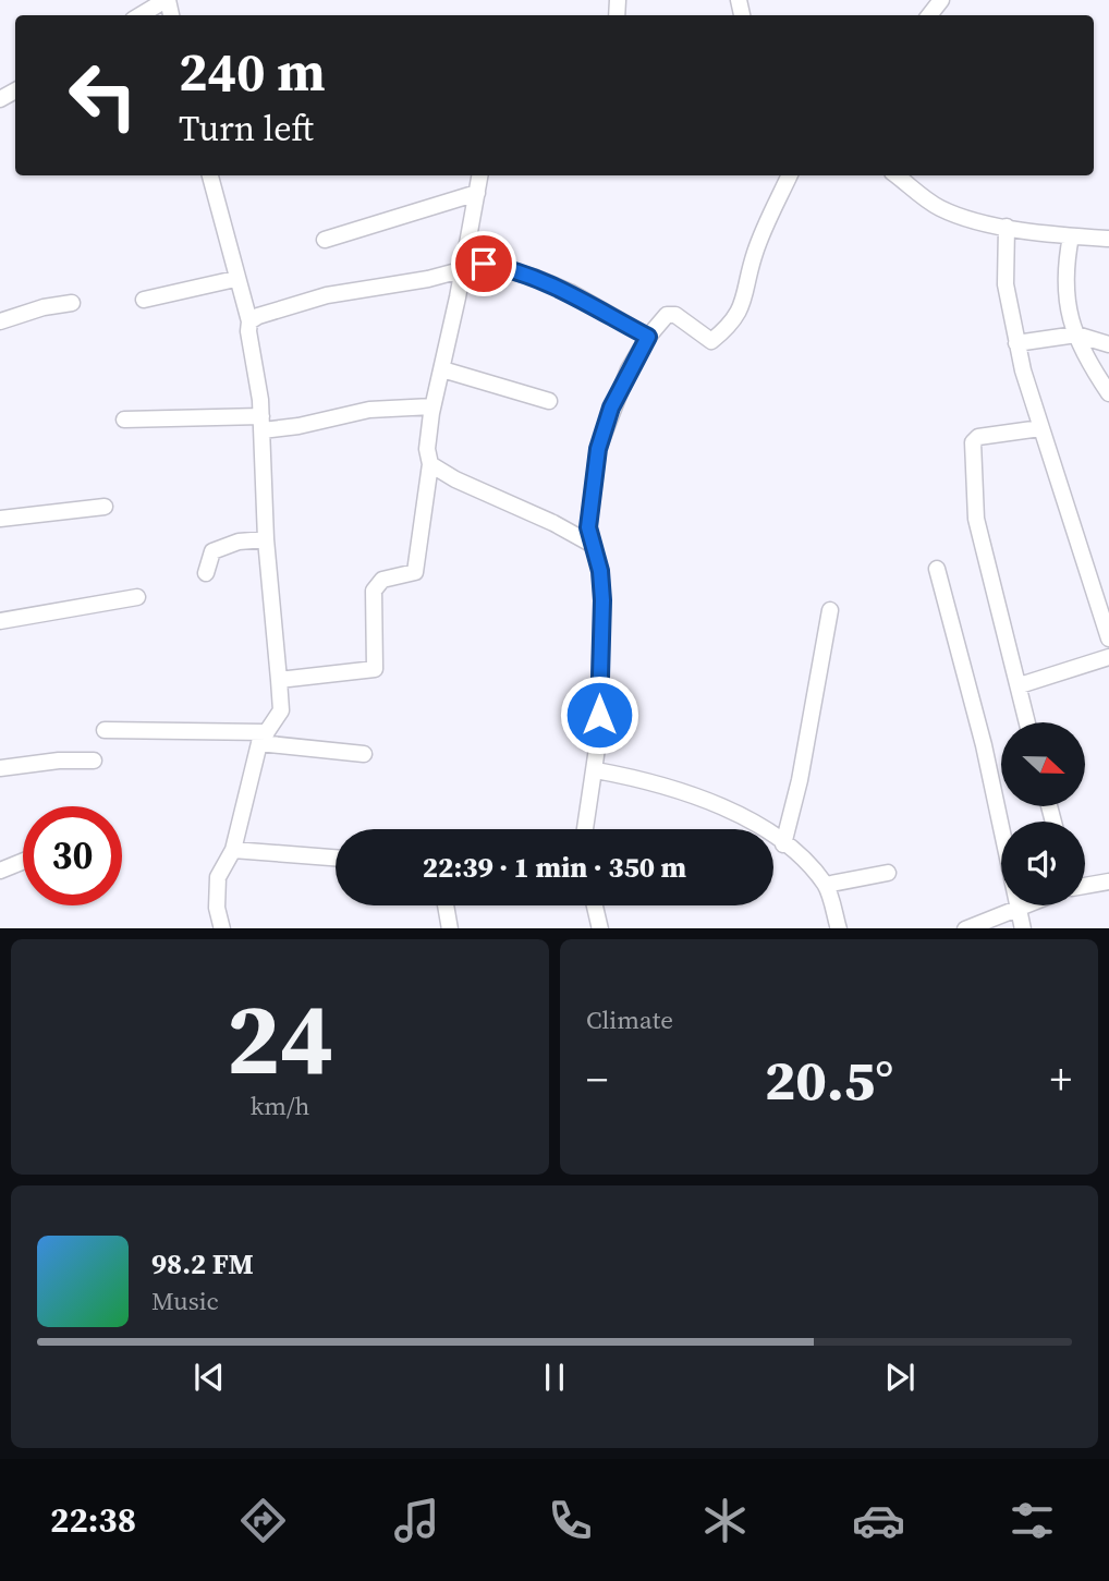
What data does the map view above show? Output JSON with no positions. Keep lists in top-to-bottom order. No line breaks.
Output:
{"north":"right","page":{"turn":["240 m","Turn left"],"limit":"30","trip":"22:39 · 1 min · 350 m","tile":[["24","km/h"],"Climate"],"heat":["−","20.5°","+"],"song":["98.2 FM","Music"],"tabs":"22:38"}}
